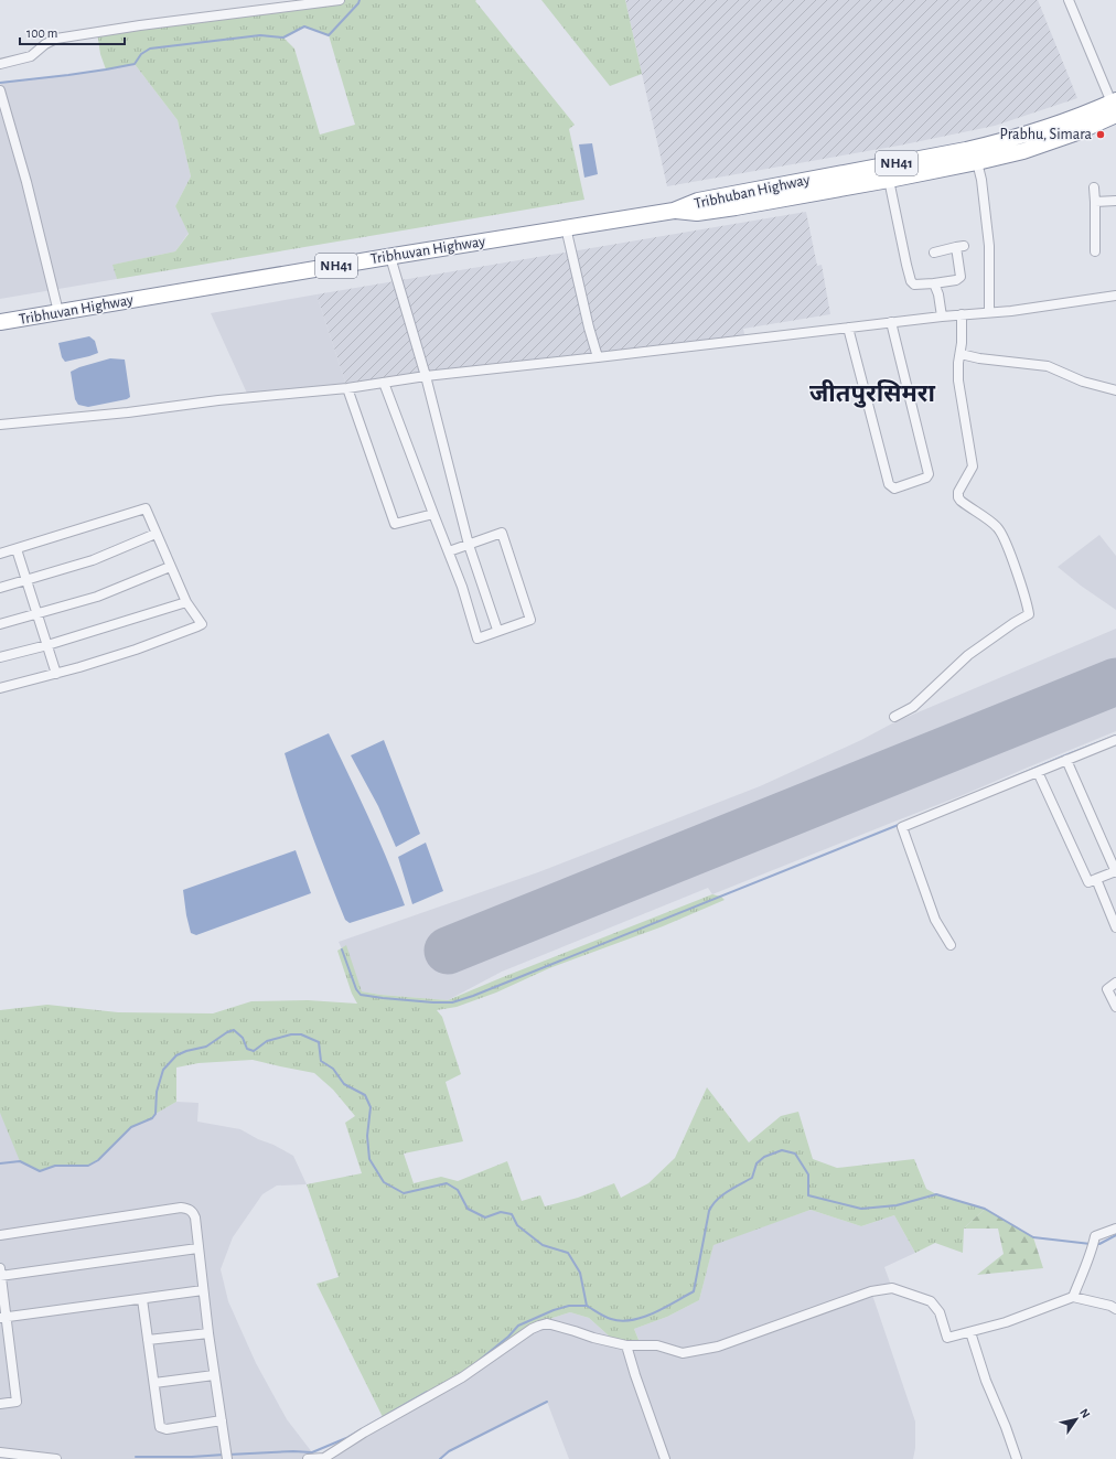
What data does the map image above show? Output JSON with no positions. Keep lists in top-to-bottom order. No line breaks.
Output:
{"streets":{"highway":["NH41","Tribhuban Highway","Tribhuvan Highway"]},"crossings":[["Tribhuban Highway","Tribhuvan Highway"]],"districts":["जीतपुरसिमरा"],"places":["Prabhu, Simara"],"scale_bar":"100 m","north":"top right"}
